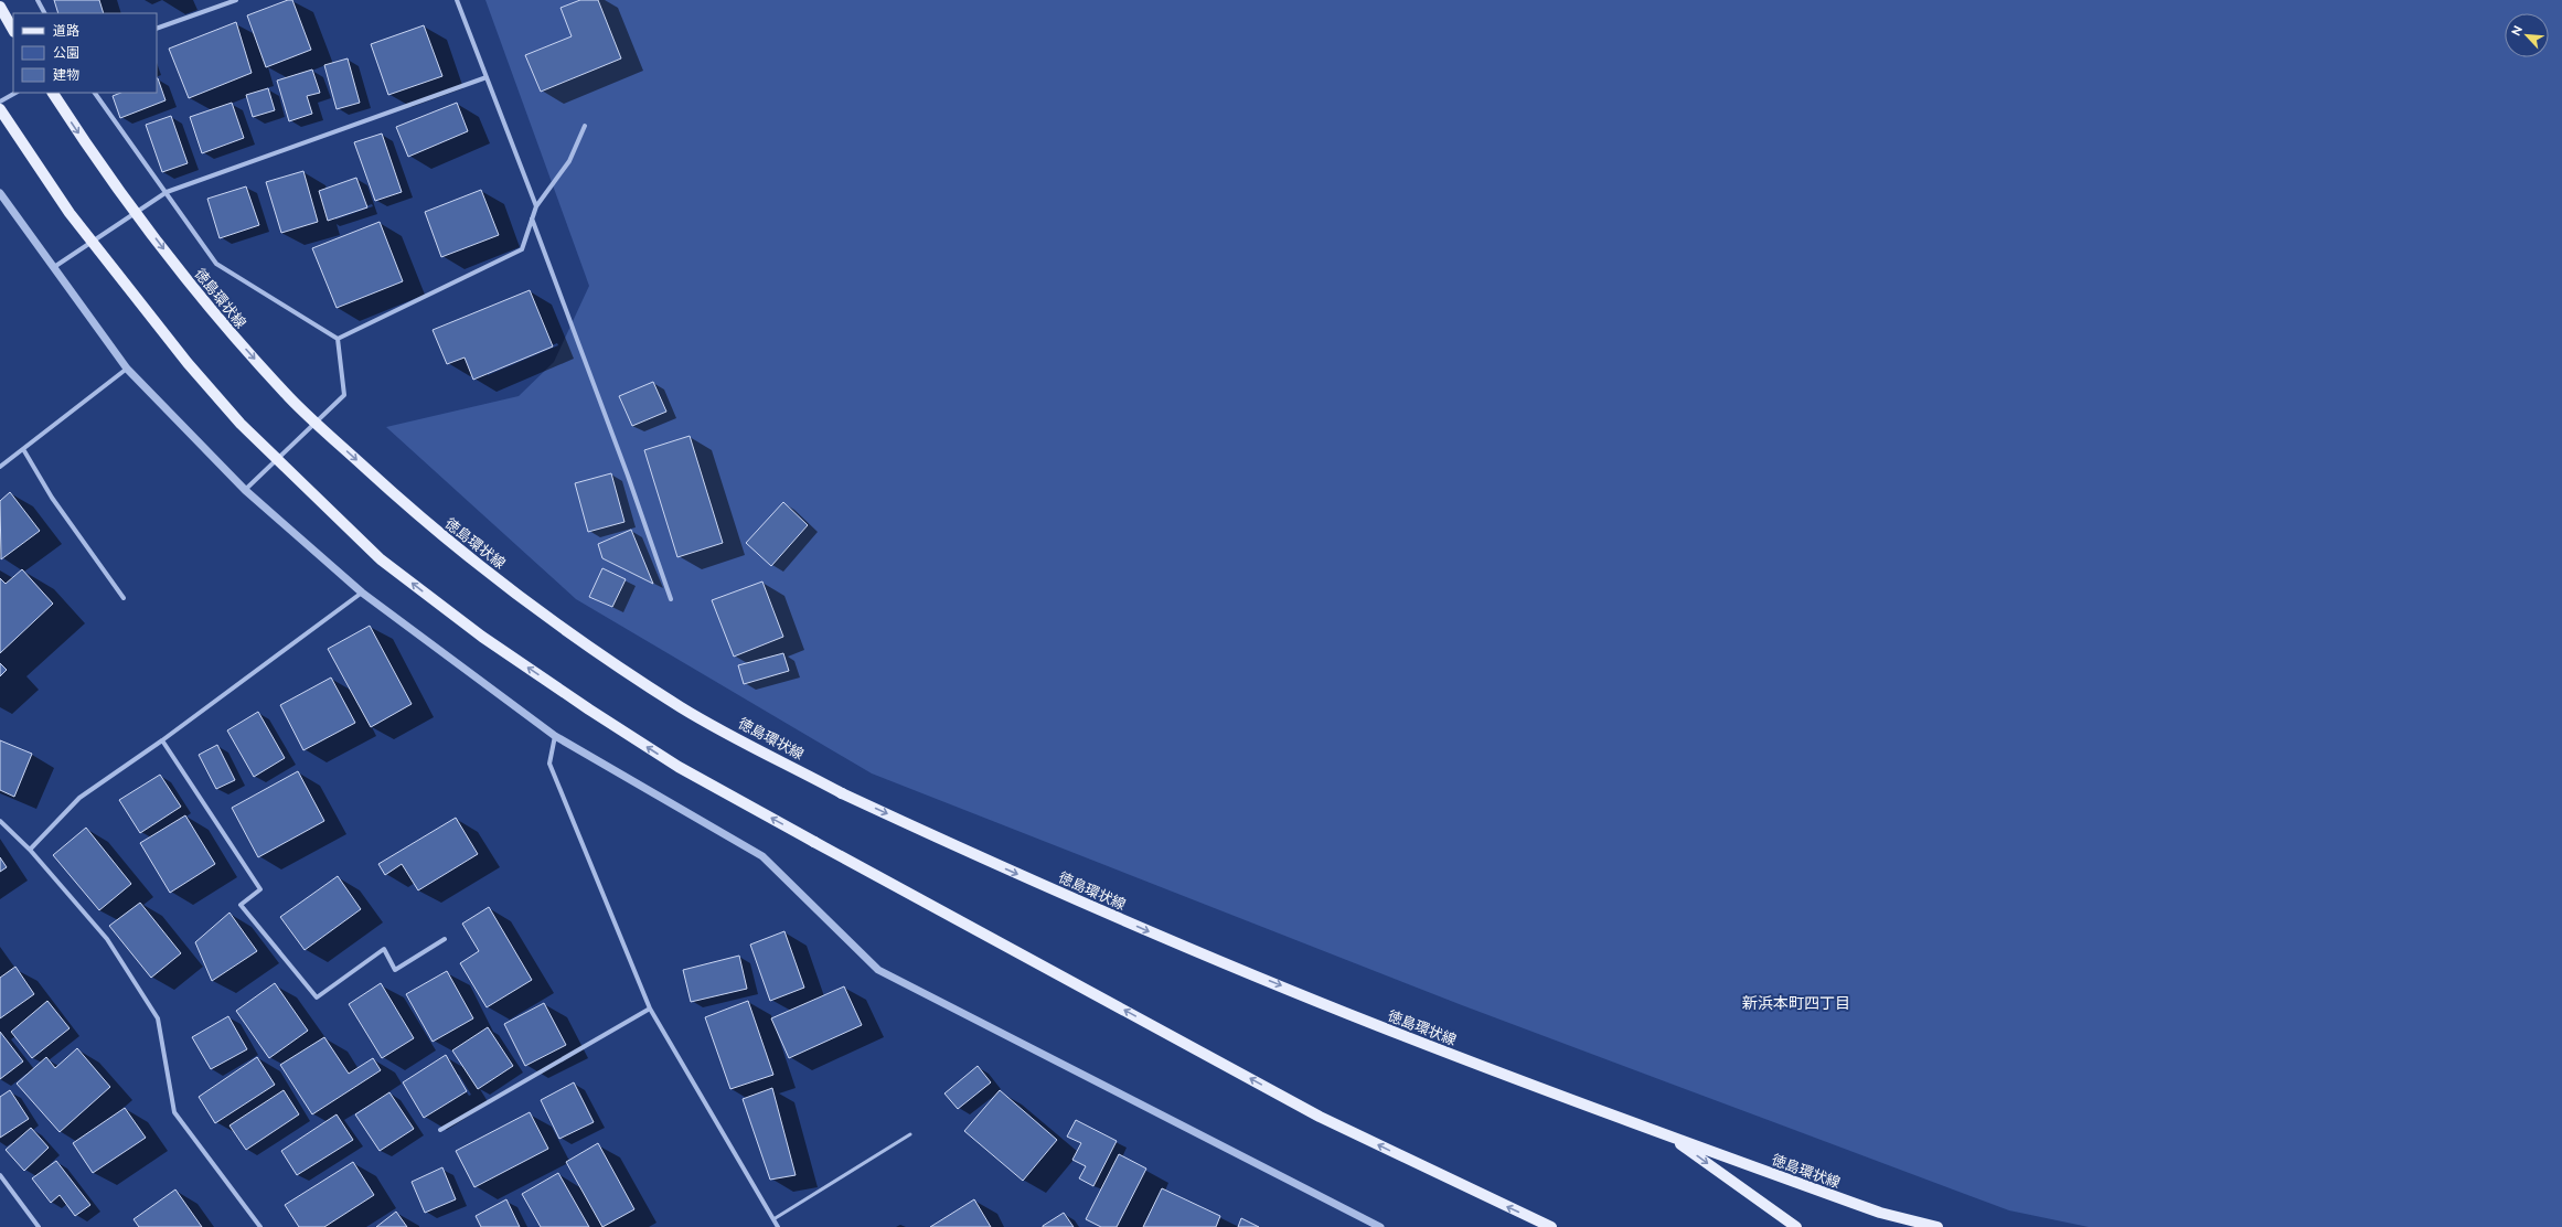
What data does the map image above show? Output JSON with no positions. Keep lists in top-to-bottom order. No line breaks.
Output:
{"streets":{"main road":["徳島環状線"]},"districts":["新浜本町四丁目"],"legend":["道路","公園","建物"],"north":"top left"}
